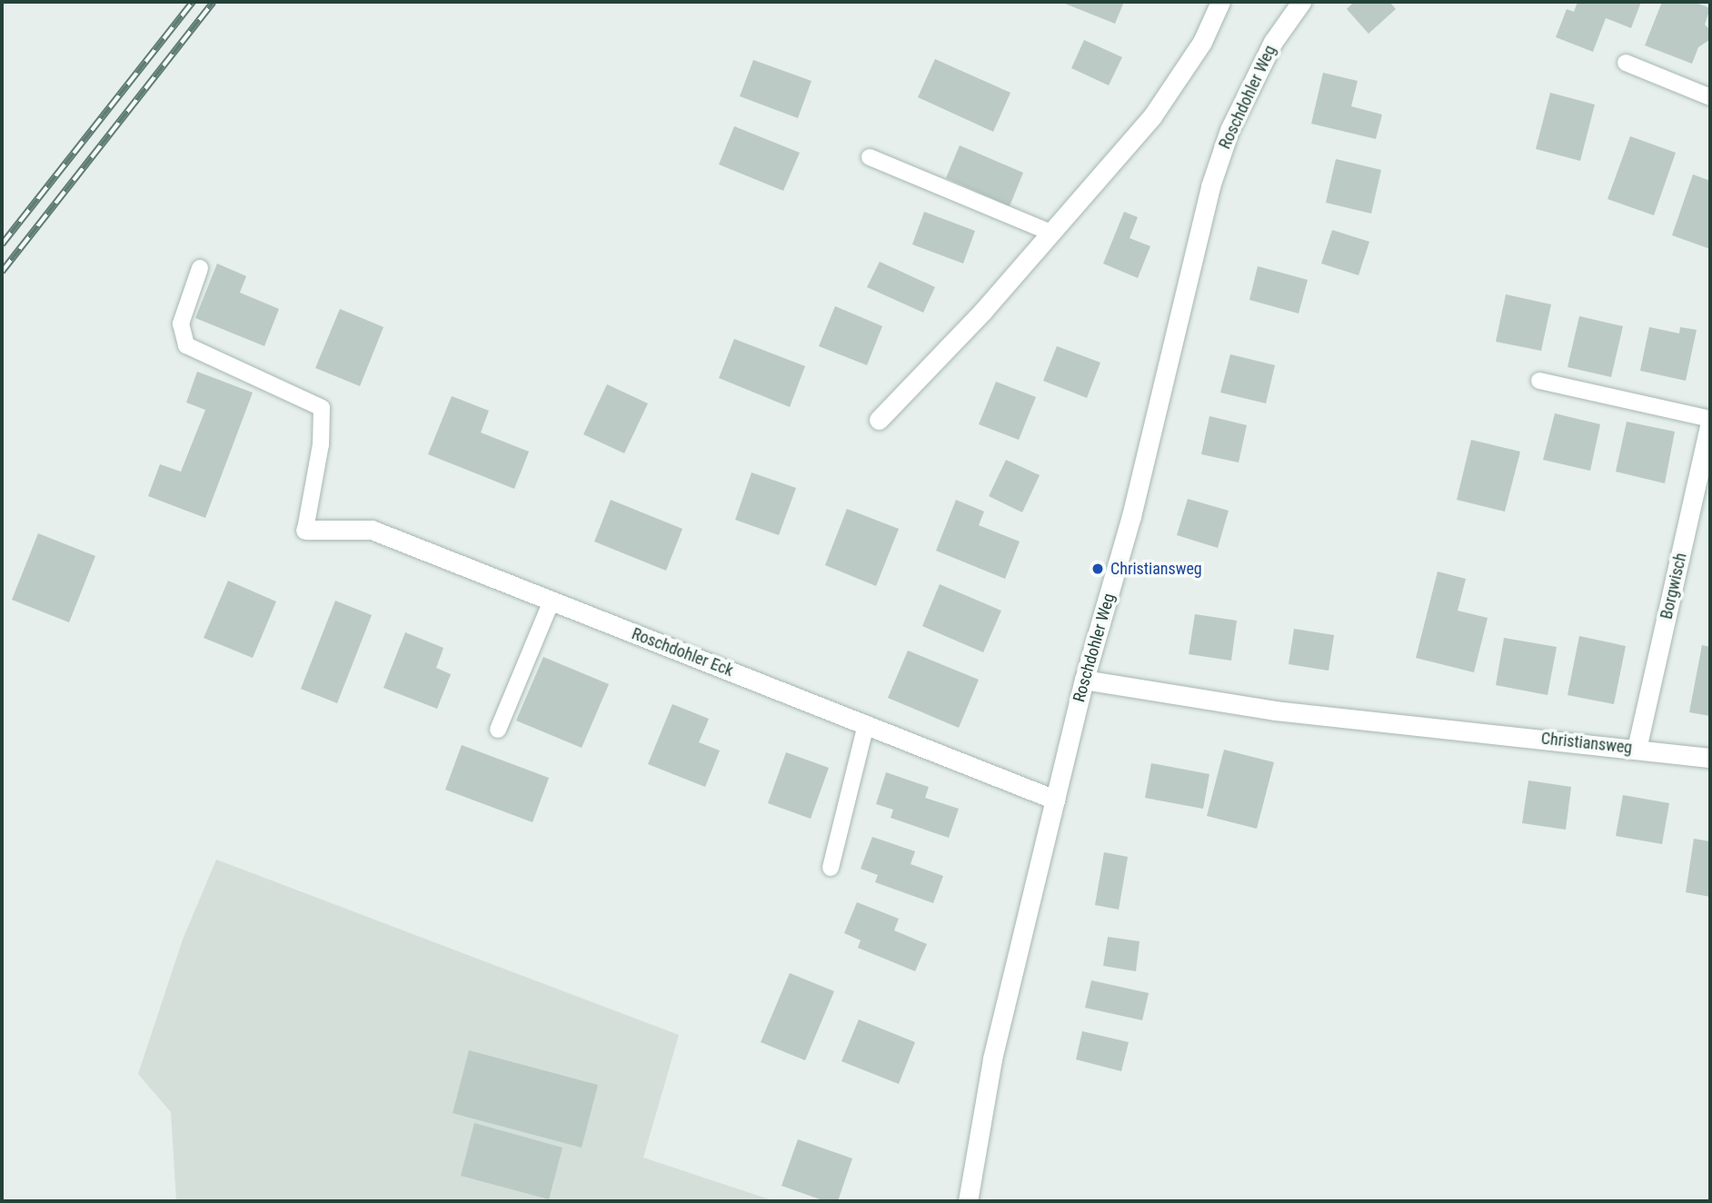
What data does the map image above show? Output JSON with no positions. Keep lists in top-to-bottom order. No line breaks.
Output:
{"streets":{"street":["Roschdohler Weg","Borgwisch","Roschdohler Eck","Christiansweg"]},"crossings":[["Roschdohler Weg","Roschdohler Eck"],["Roschdohler Weg","Christiansweg"],["Borgwisch","Christiansweg"]],"places":["Christiansweg"]}
